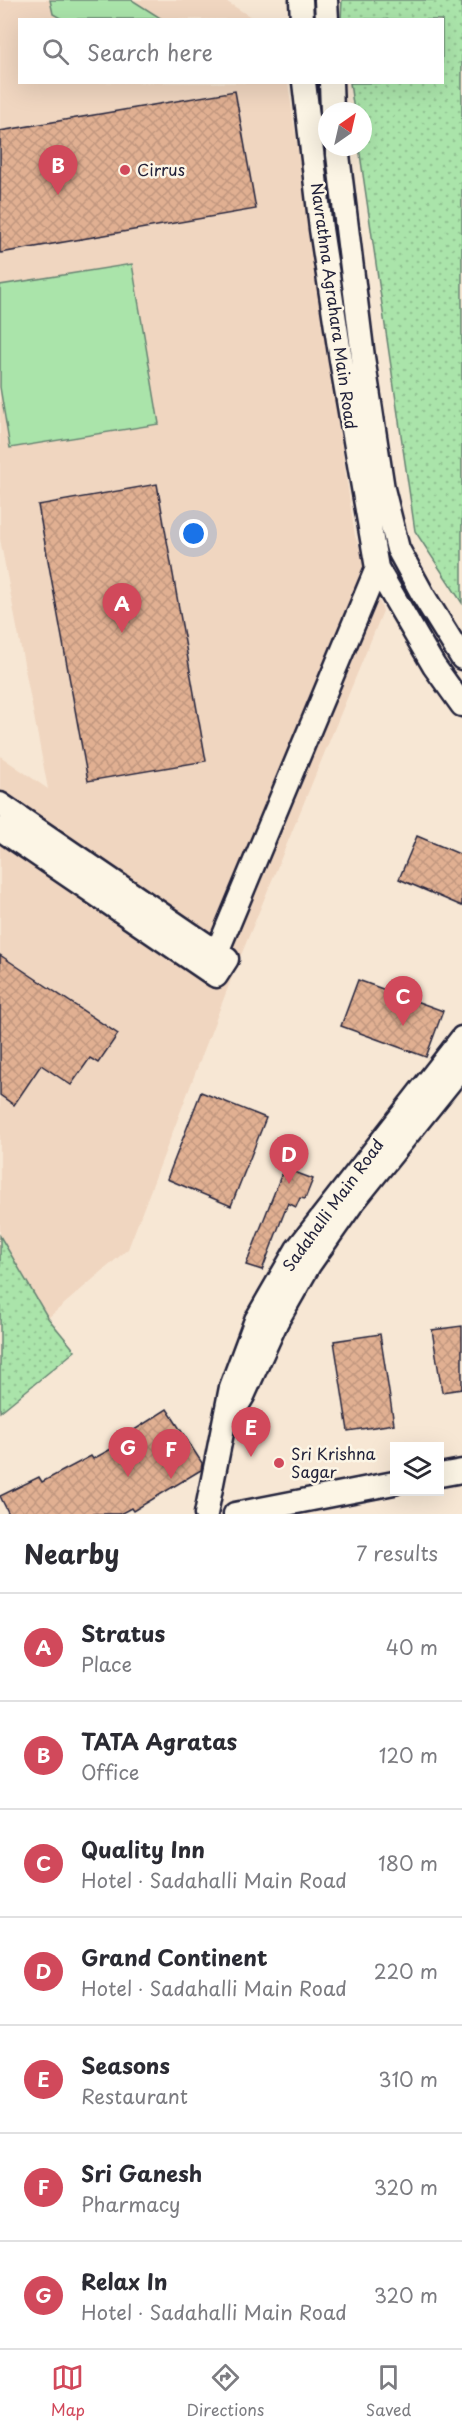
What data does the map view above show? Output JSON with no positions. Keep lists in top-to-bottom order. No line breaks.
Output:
{"streets":{"street":["Navrathna Agrahara Main Road","Sadahalli Main Road"]},"places":["Cirrus","Sri Krishna Sagar"],"north":"top right","page":{"search":"Search here","pins":["B","A","C","D","E","G","F"],"heading":["Nearby","7 results"],"list":[{"mark":"A","name":"Stratus","note":"Place","value":"40 m"},{"mark":"B","name":"TATA Agratas","note":"Office","value":"120 m"},{"mark":"C","name":"Quality Inn","note":"Hotel · Sadahalli Main Road","value":"180 m"},{"mark":"D","name":"Grand Continent","note":"Hotel · Sadahalli Main Road","value":"220 m"},{"mark":"E","name":"Seasons","note":"Restaurant","value":"310 m"},{"mark":"F","name":"Sri Ganesh","note":"Pharmacy","value":"320 m"},{"mark":"G","name":"Relax In","note":"Hotel · Sadahalli Main Road","value":"320 m"}],"nav":["Map","Directions","Saved"]}}
